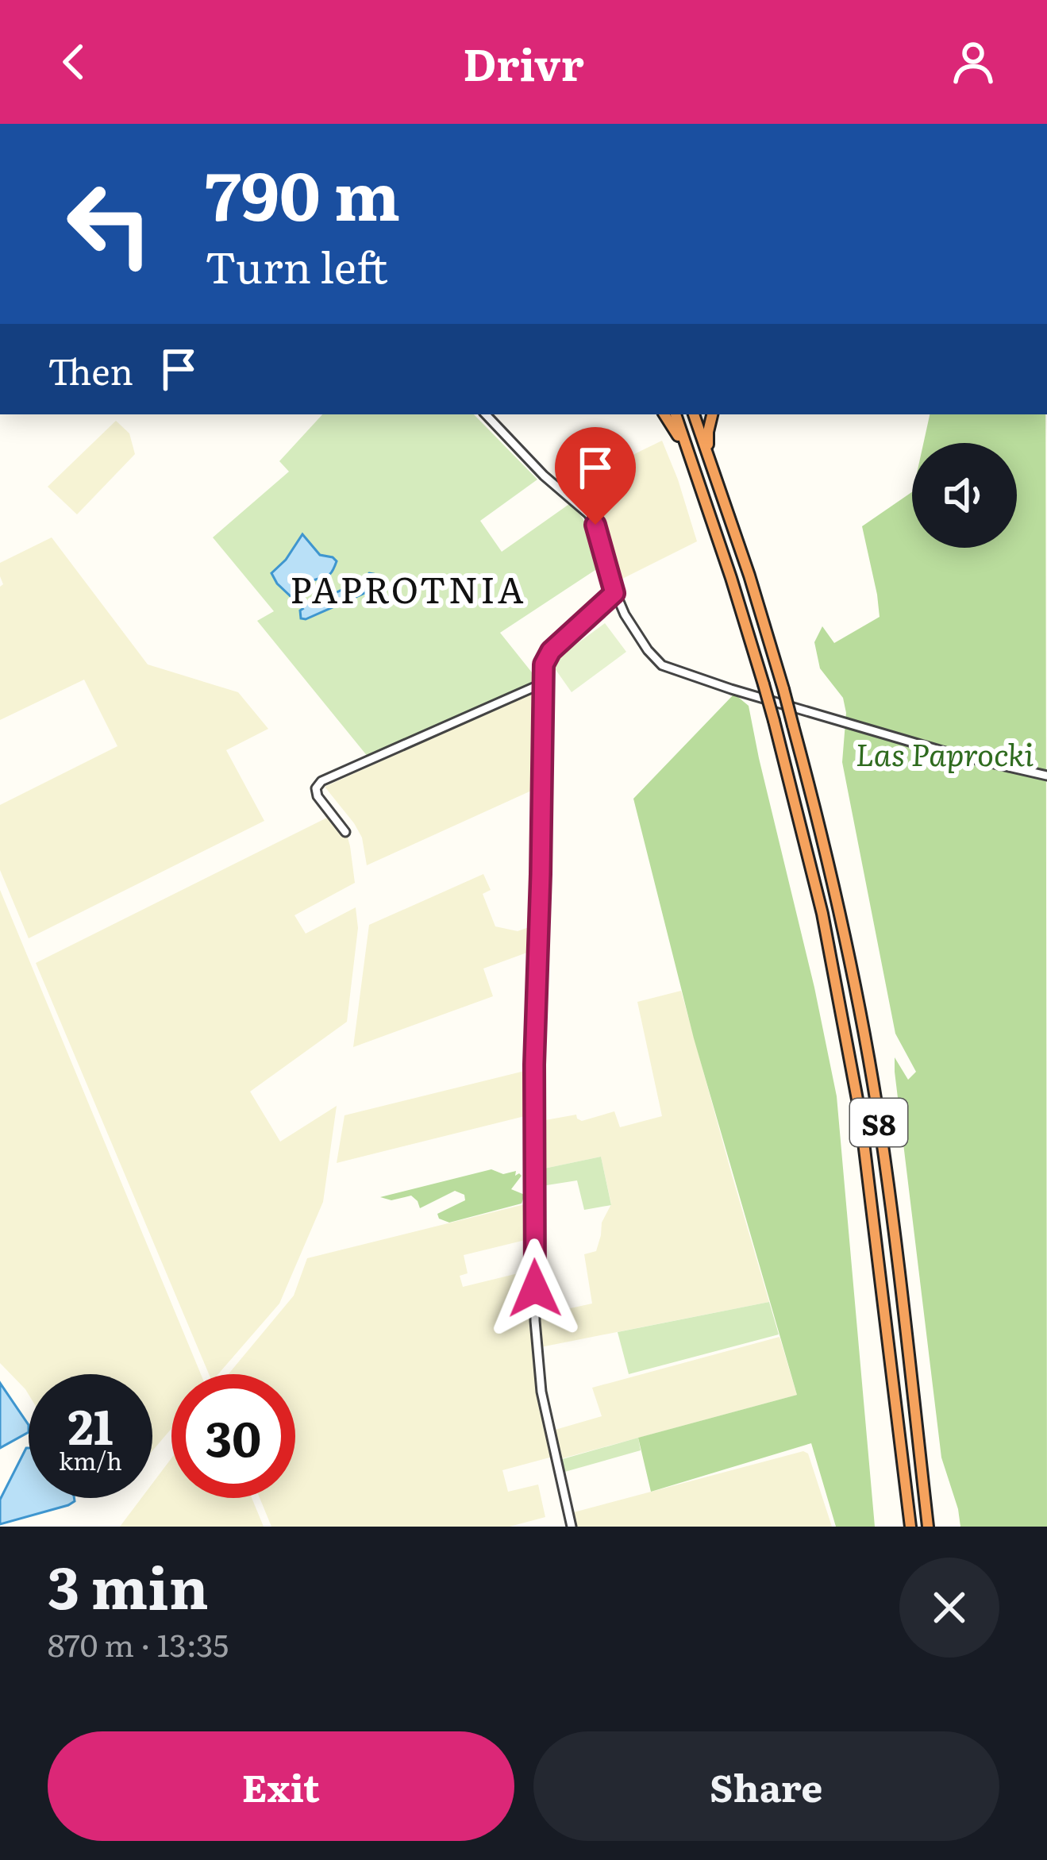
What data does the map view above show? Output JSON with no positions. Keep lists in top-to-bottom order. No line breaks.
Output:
{"streets":{"highway":["S8"]},"districts":["PAPROTNIA"],"parks":["Las Paprocki"],"page":{"header":"Drivr","turn":["790 m","Turn left"],"then":"Then","speed":"21 km/h","limit":"30","heading":["3 min","870 m · 13:35"],"buttons":["Exit","Share"]}}
